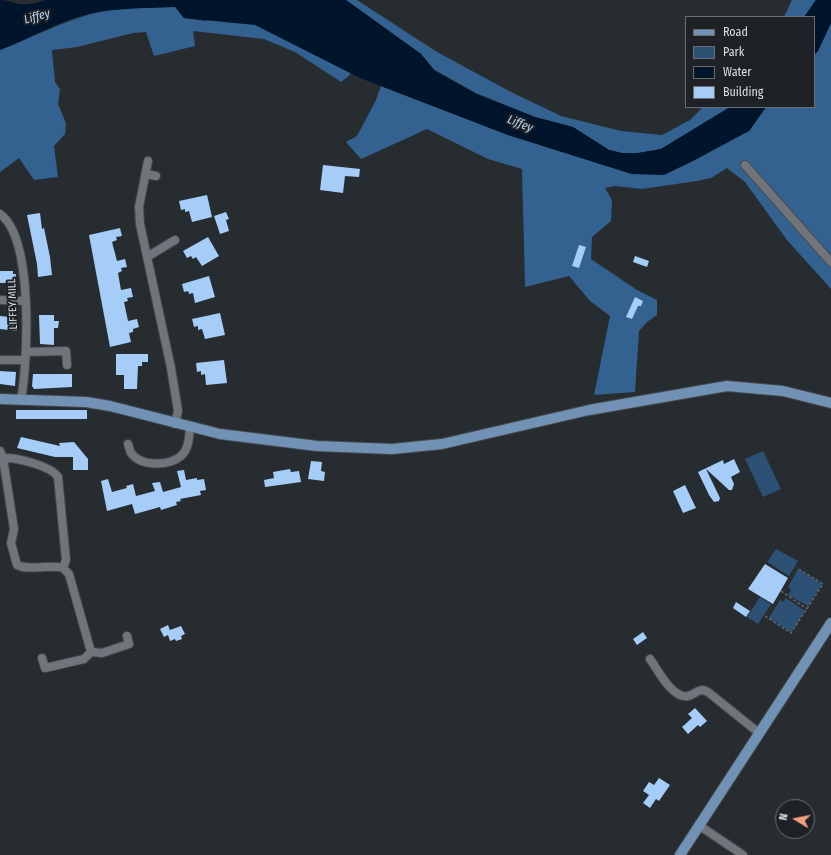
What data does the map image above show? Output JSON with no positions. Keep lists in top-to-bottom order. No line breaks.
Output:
{"streets":{"street":["LIFFEY MILL"]},"water":["Liffey"],"legend":["Road","Park","Water","Building"],"north":"left"}
